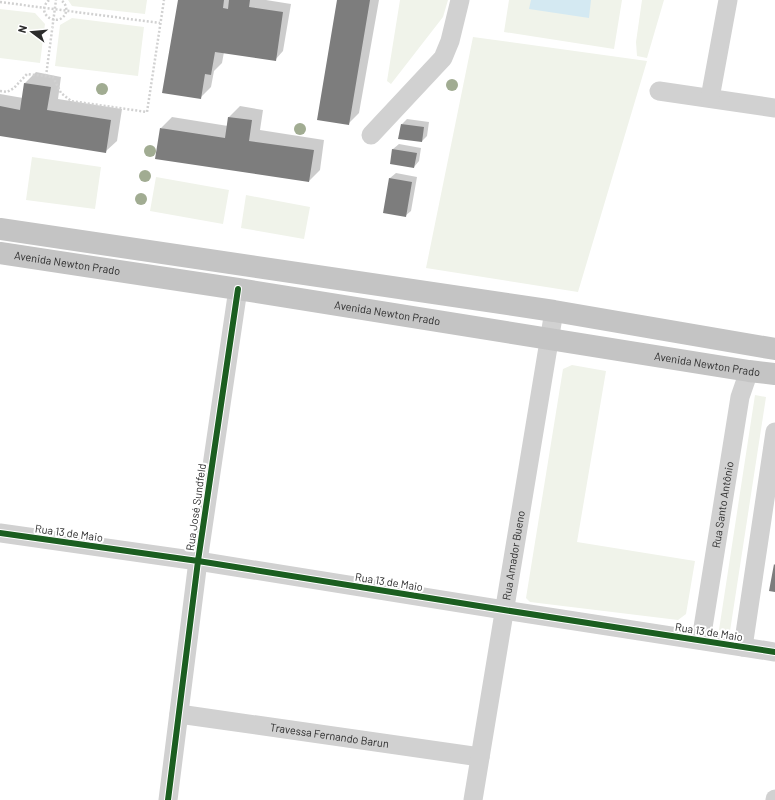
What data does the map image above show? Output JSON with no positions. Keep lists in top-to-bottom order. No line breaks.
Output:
{"streets":{"main road":["Avenida Newton Prado"],"street":["Rua Santo Antônio","Rua José Sundfeld","Rua 13 de Maio","Rua Amador Bueno","Travessa Fernando Barun"]},"crossings":[["Avenida Newton Prado","Rua Santo Antônio"],["Avenida Newton Prado","Rua José Sundfeld"],["Avenida Newton Prado","Rua Amador Bueno"],["Rua Santo Antônio","Rua 13 de Maio"],["Rua José Sundfeld","Rua 13 de Maio"],["Rua José Sundfeld","Travessa Fernando Barun"],["Rua 13 de Maio","Rua Amador Bueno"],["Rua Amador Bueno","Travessa Fernando Barun"]],"north":"left"}
